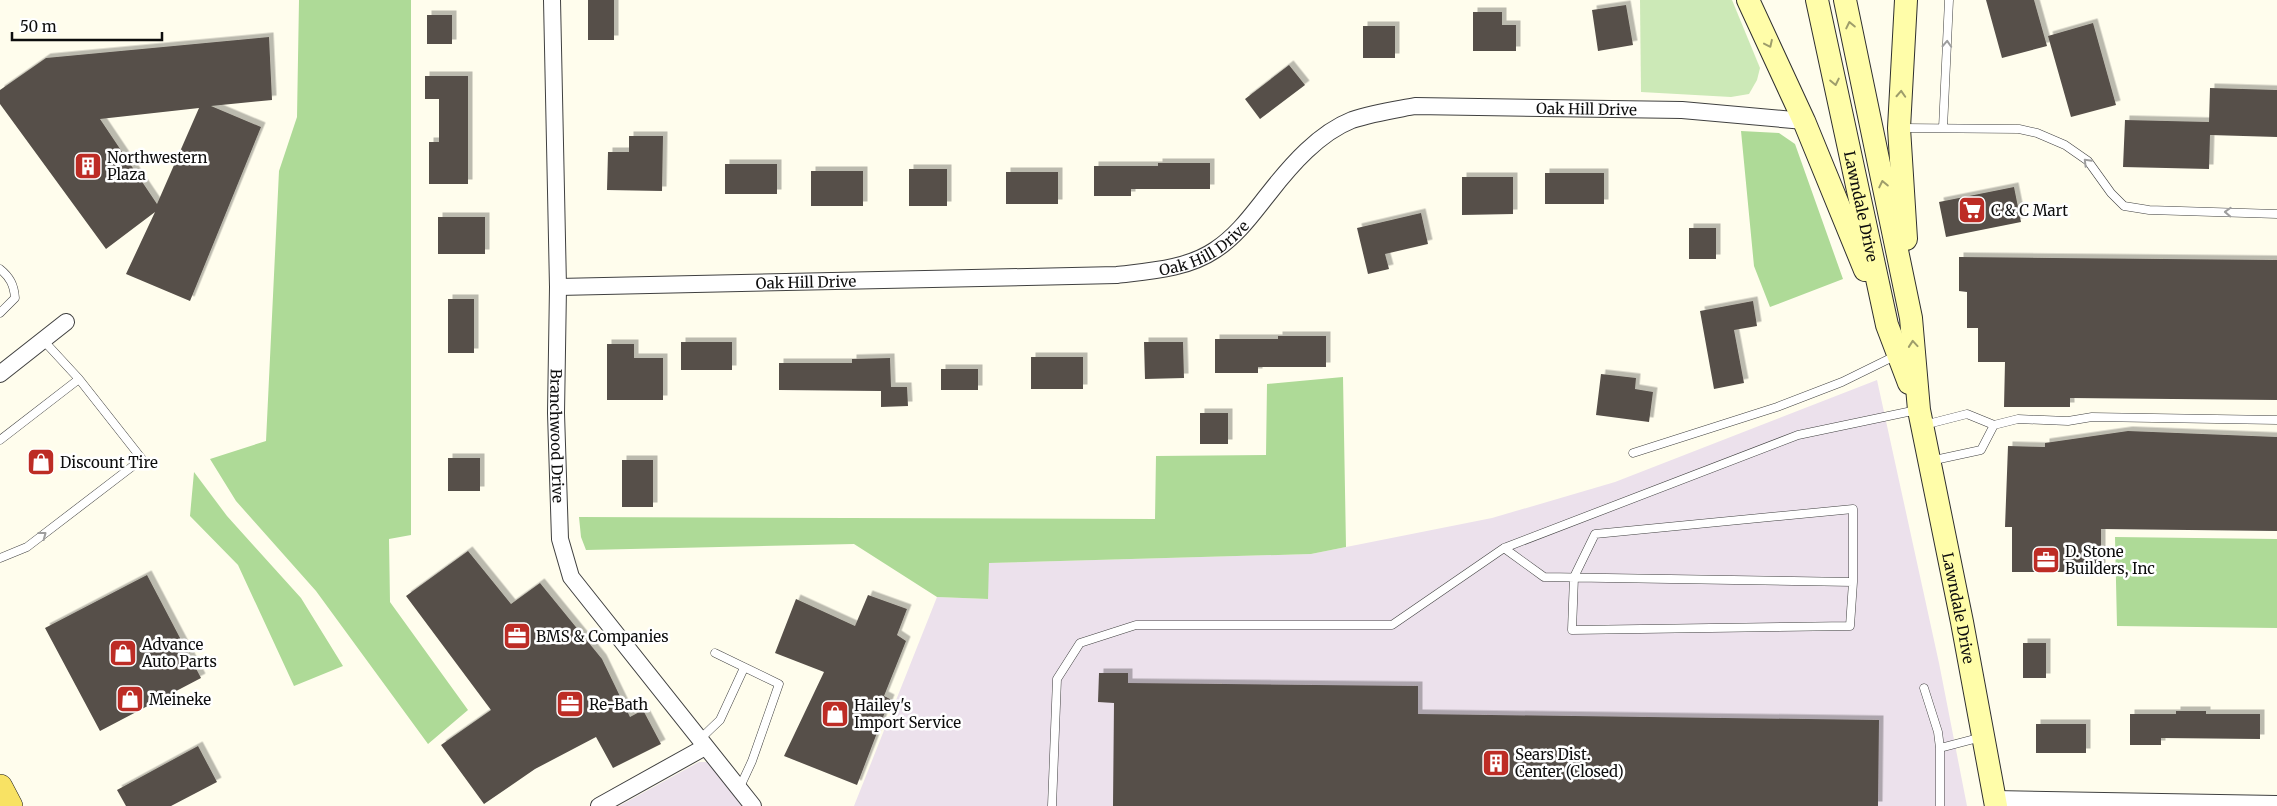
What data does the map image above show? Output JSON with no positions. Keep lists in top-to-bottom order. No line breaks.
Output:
{"streets":{"main road":["Lawndale Drive"],"street":["Oak Hill Drive","Branchwood Drive"]},"crossings":[["Oak Hill Drive","Branchwood Drive"]],"places":{"building":["Northwestern Plaza","Sears Dist. Center (Closed)"],"supermarket":["C & C Mart"],"shop":["Discount Tire","Advance Auto Parts","Meineke","Hailey's Import Service"],"office":["D. Stone Builders, Inc","BMS & Companies","Re-Bath"]},"scale_bar":"50 m"}
